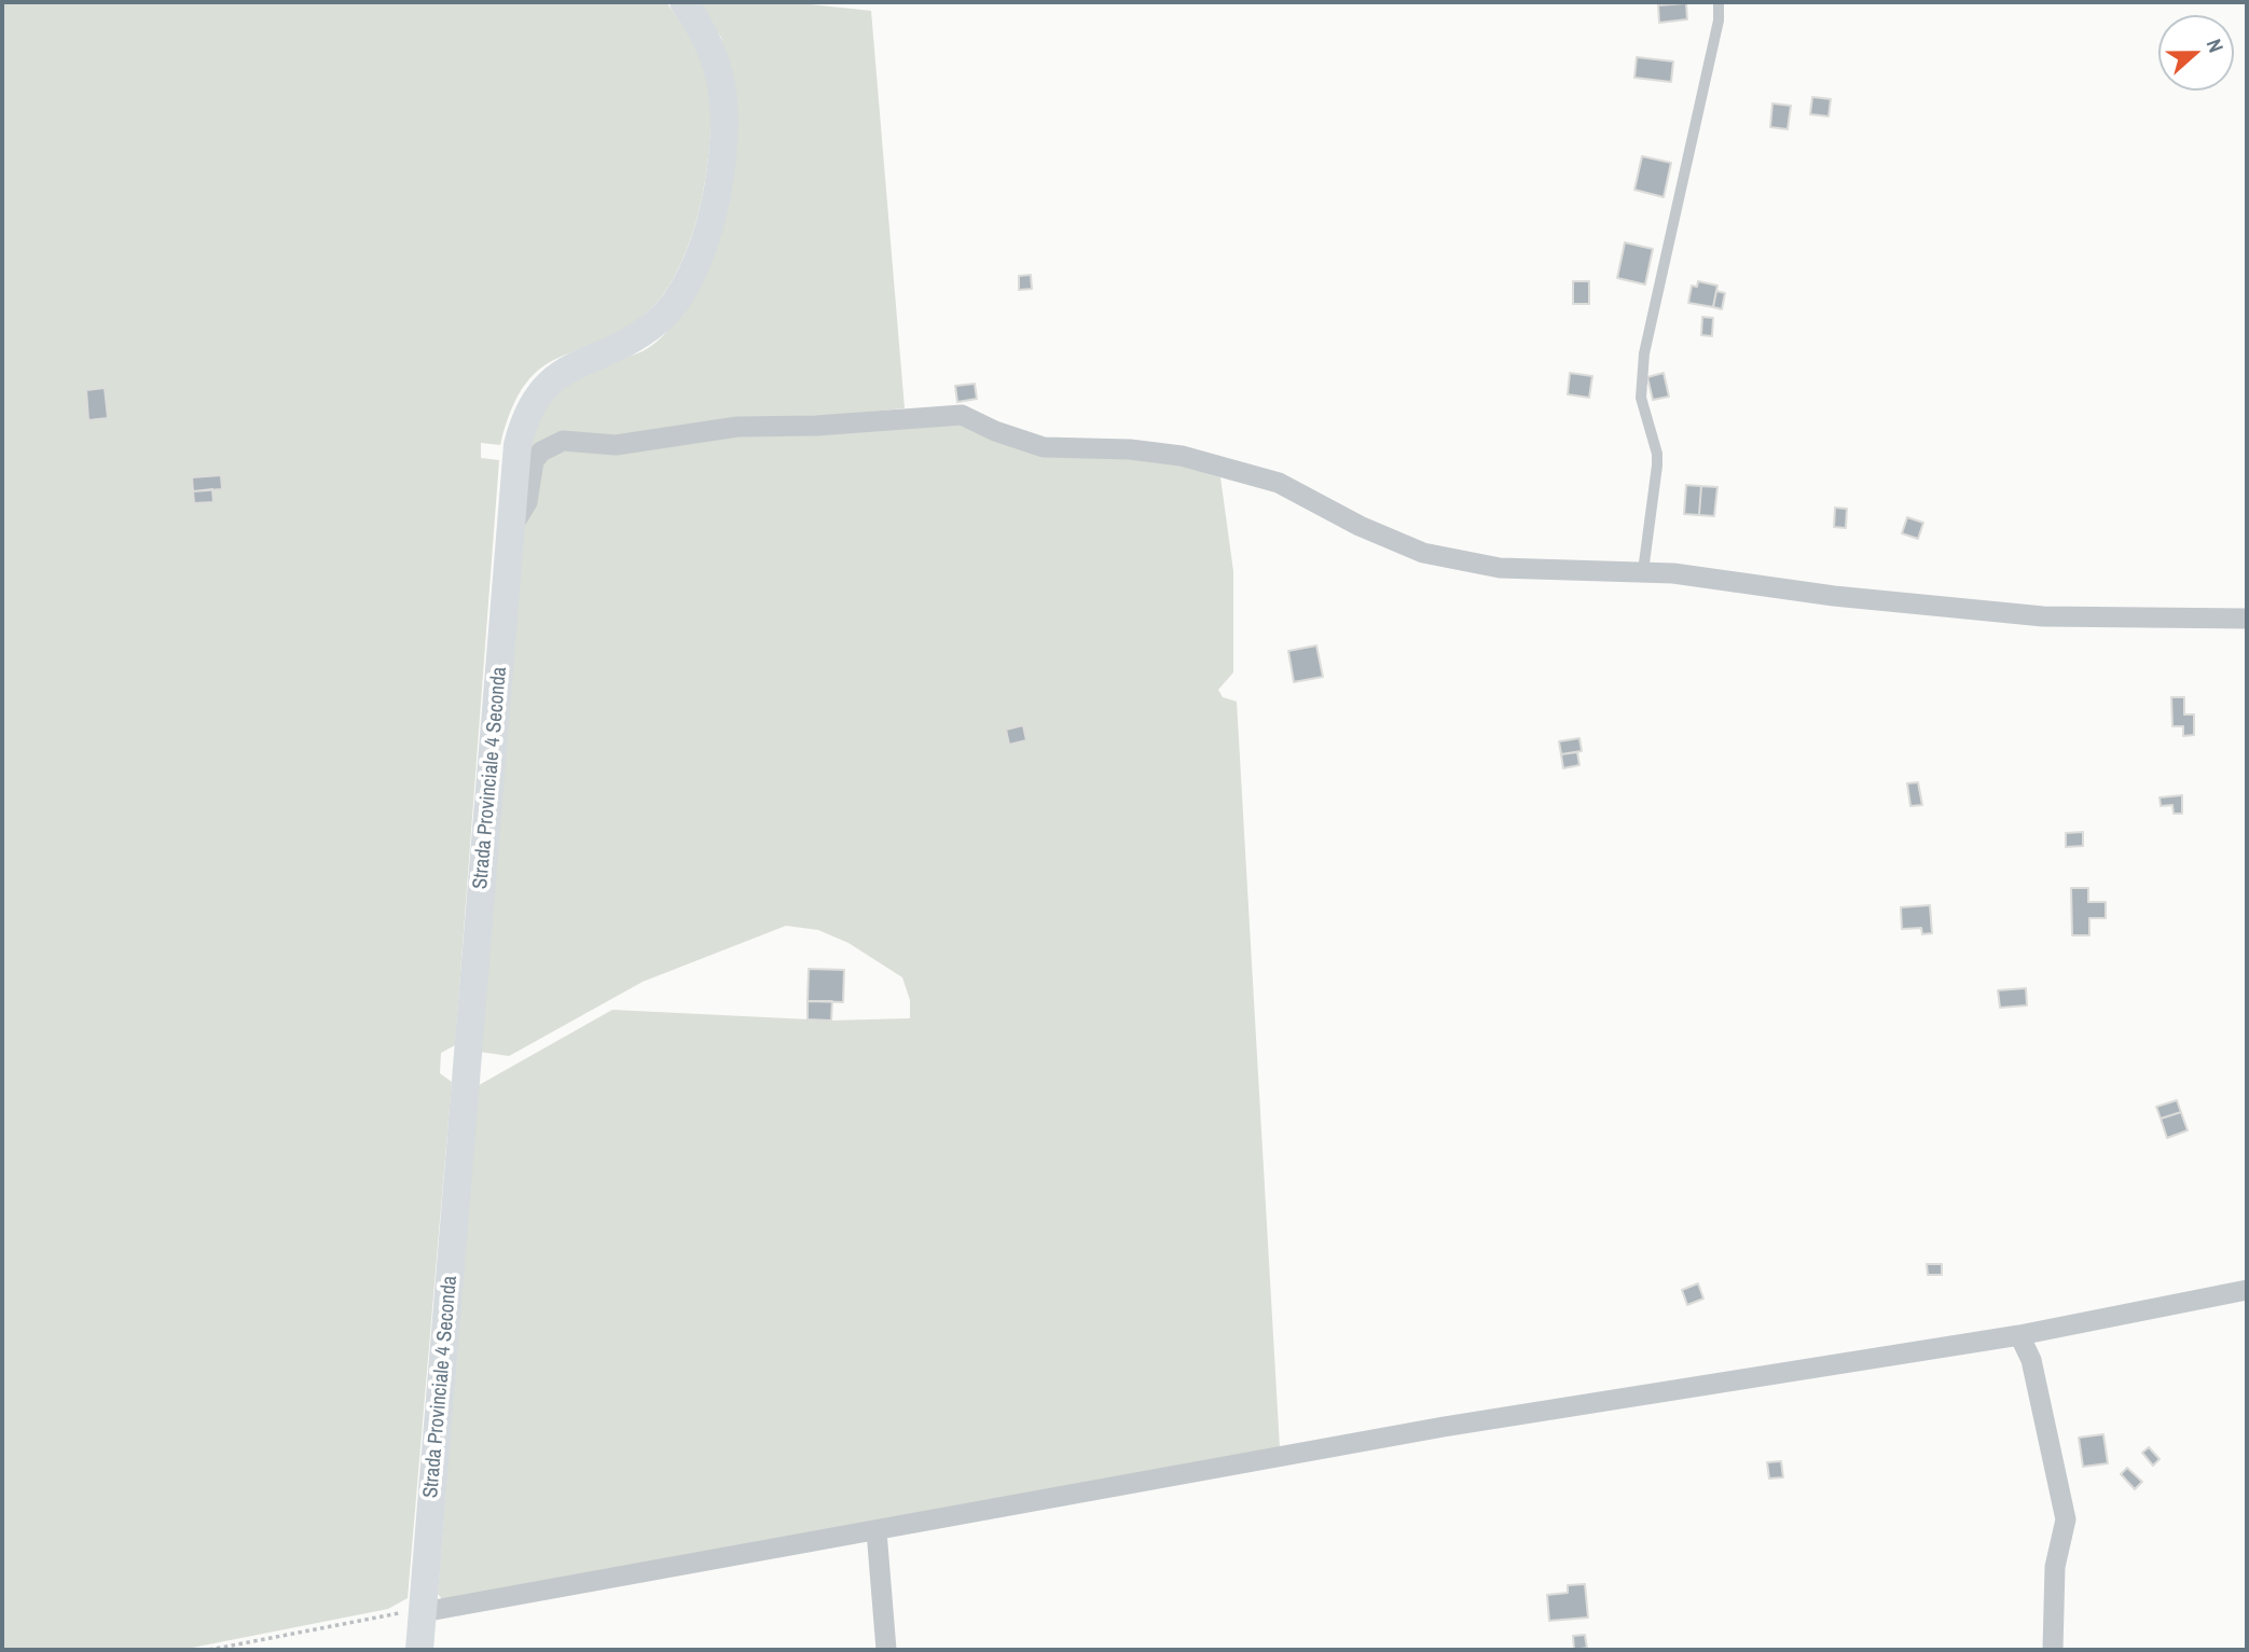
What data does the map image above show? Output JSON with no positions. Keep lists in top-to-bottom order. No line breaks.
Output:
{"streets":{"street":["Strada Provinciale 4 Seconda"]},"north":"right"}
